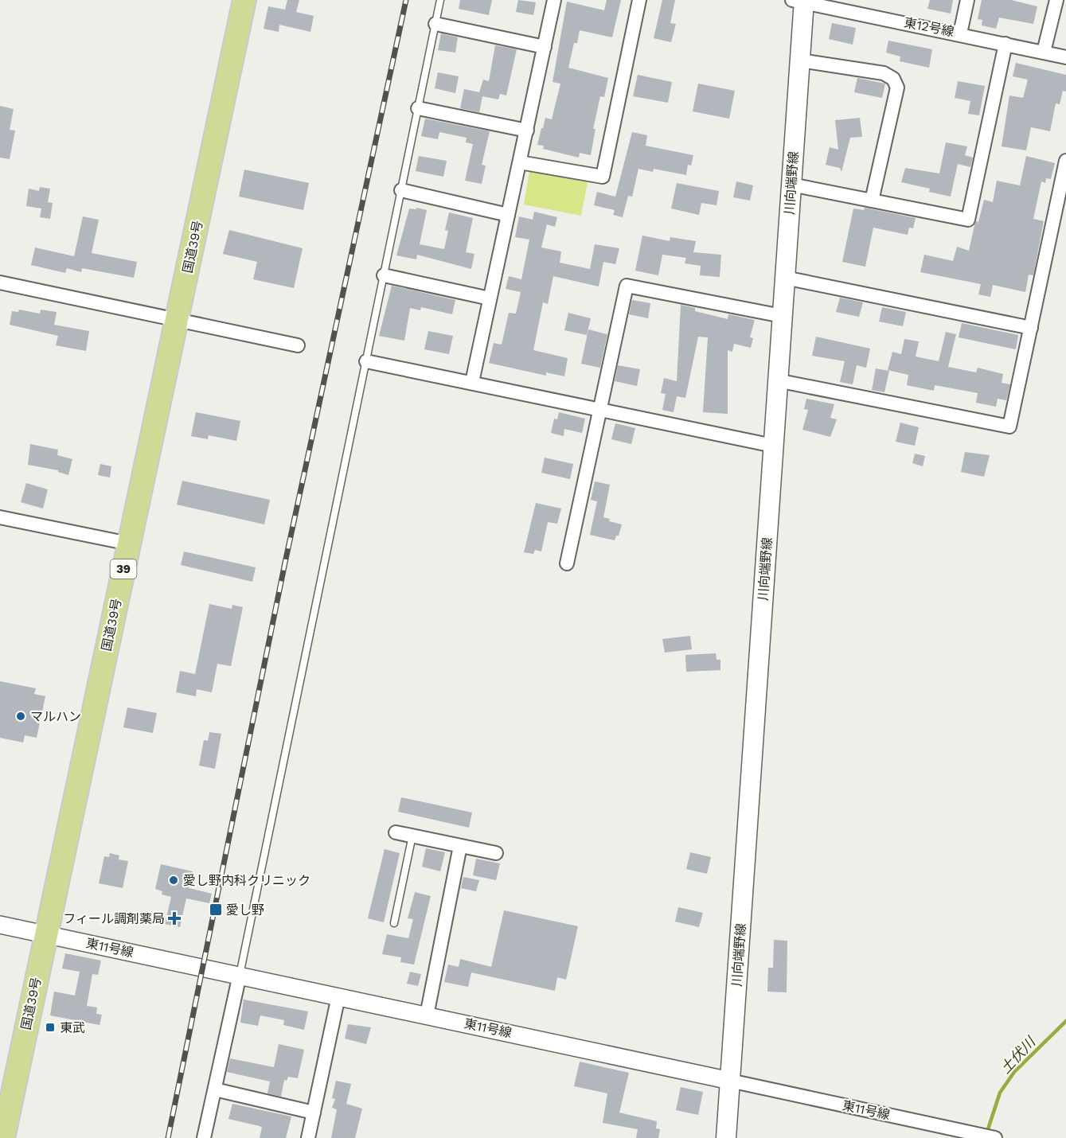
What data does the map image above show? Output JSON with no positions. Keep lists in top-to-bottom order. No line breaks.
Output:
{"streets":{"highway":["国道39号","39"],"main road":["川向端野線"],"street":["東12号線","東11号線"]},"crossings":[["東12号線","川向端野線"],["川向端野線","東11号線"],["国道39号","東11号線"]],"water":["土伏川"],"places":{"other":["マルハン","愛し野内科クリニック"],"transit":["愛し野","東武"],"health":["フィール調剤薬局"]}}
